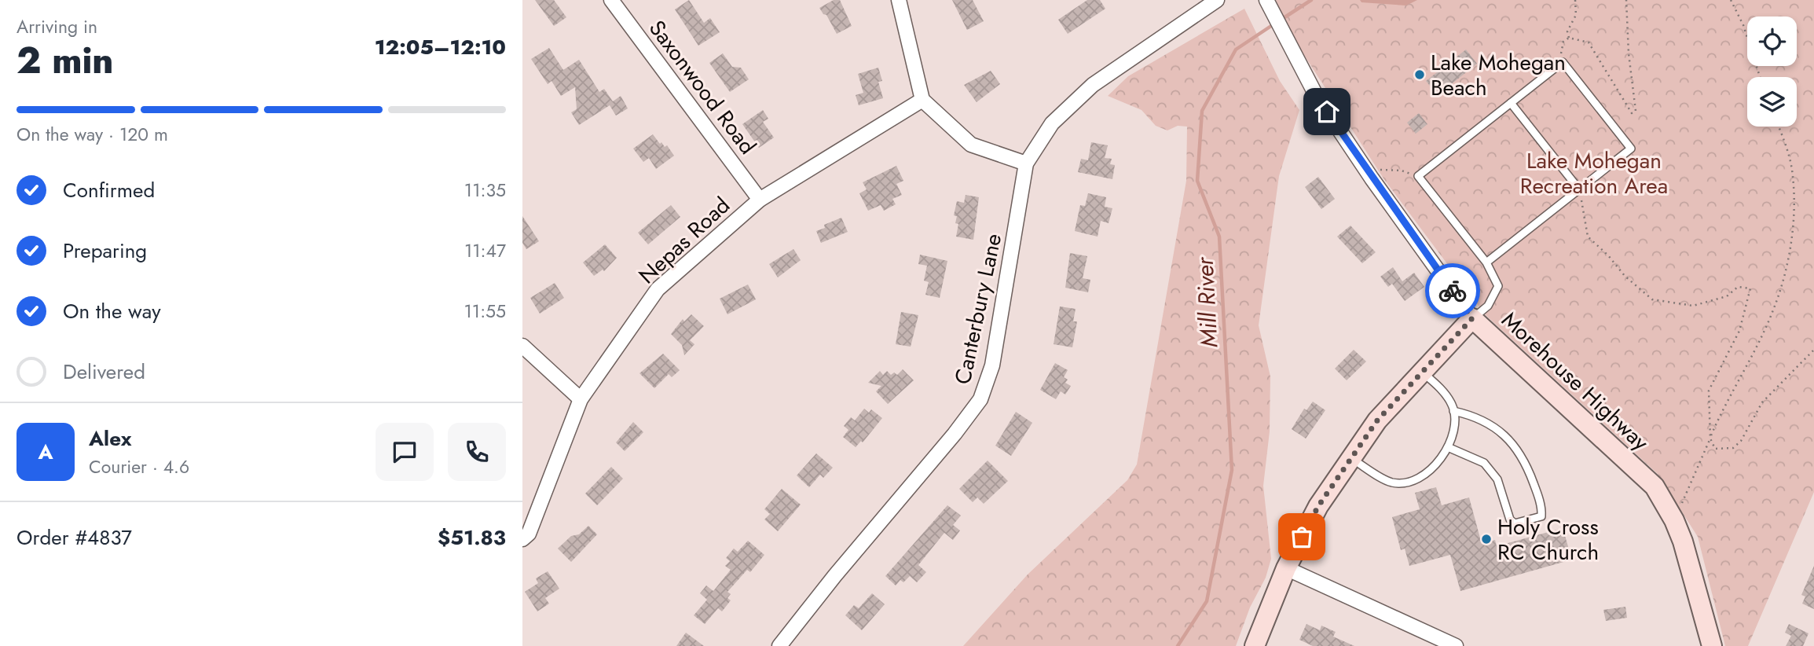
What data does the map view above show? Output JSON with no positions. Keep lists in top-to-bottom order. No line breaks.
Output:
{"streets":{"street":["Saxonwood Road","Nepas Road","Canterbury Lane","Morehouse Highway"]},"crossings":[["Saxonwood Road","Nepas Road"]],"water":["Mill River"],"parks":["Lake Mohegan Recreation Area"],"places":["Lake Mohegan Beach","Holy Cross RC Church"],"page":{"heading":["2 min","Arriving in","12:05–12:10"],"panel":["Alex","Courier · 4.6","Order #4837","$51.83"],"bar":"On the way · 120 m","list":[["Confirmed","11:35"],["Preparing","11:47"],["On the way","11:55"],"Delivered"],"round":"A"}}
